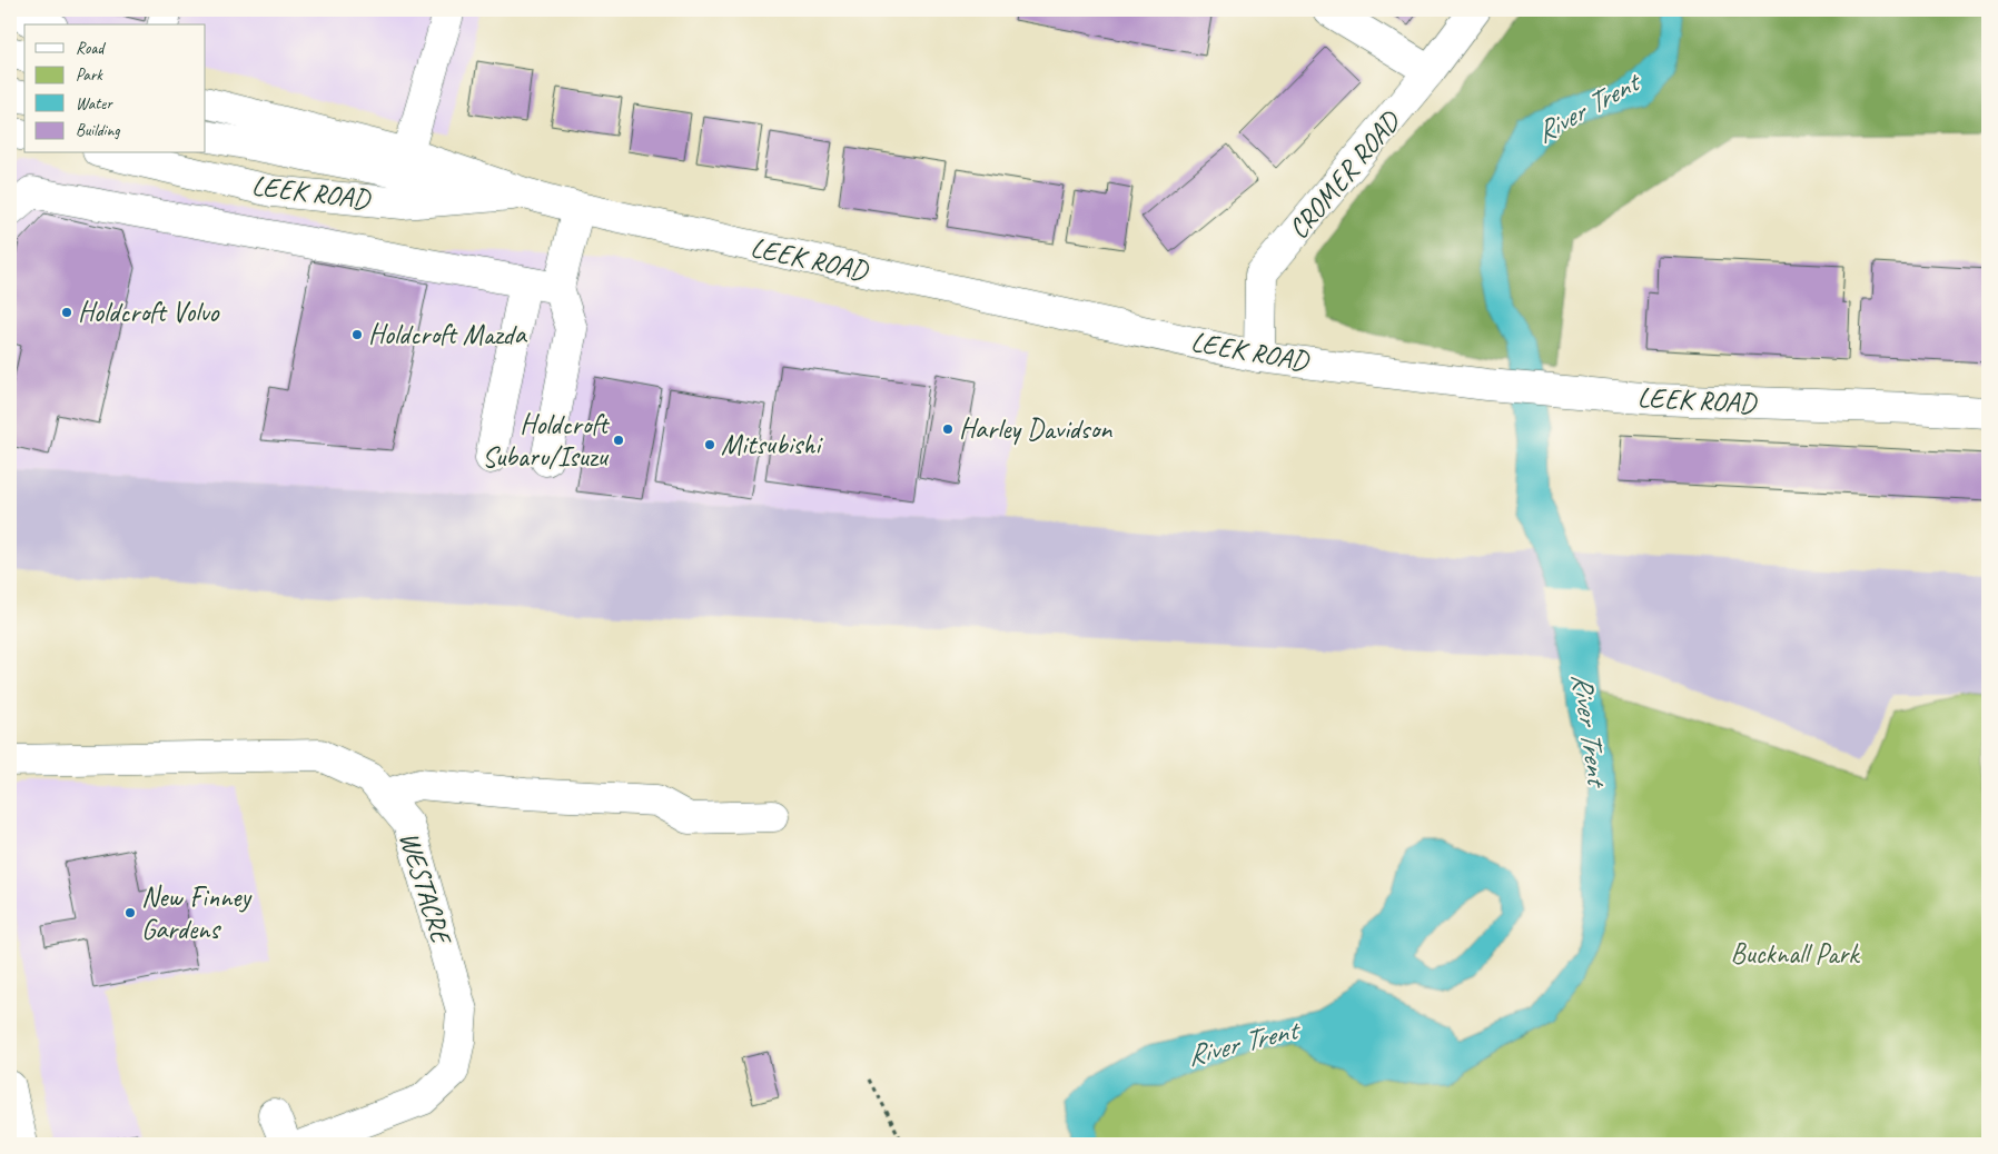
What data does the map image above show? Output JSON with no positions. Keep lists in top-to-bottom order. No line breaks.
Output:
{"streets":{"main road":["CROMER ROAD","LEEK ROAD","WESTACRE"]},"crossings":[["CROMER ROAD","LEEK ROAD"]],"water":["River Trent"],"parks":["Bucknall Park"],"places":["Holdcroft Volvo","Holdcroft Mazda","Harley Davidson","Holdcroft Subaru/Isuzu","Mitsubishi","New Finney Gardens"],"legend":["Road","Park","Water","Building"]}
